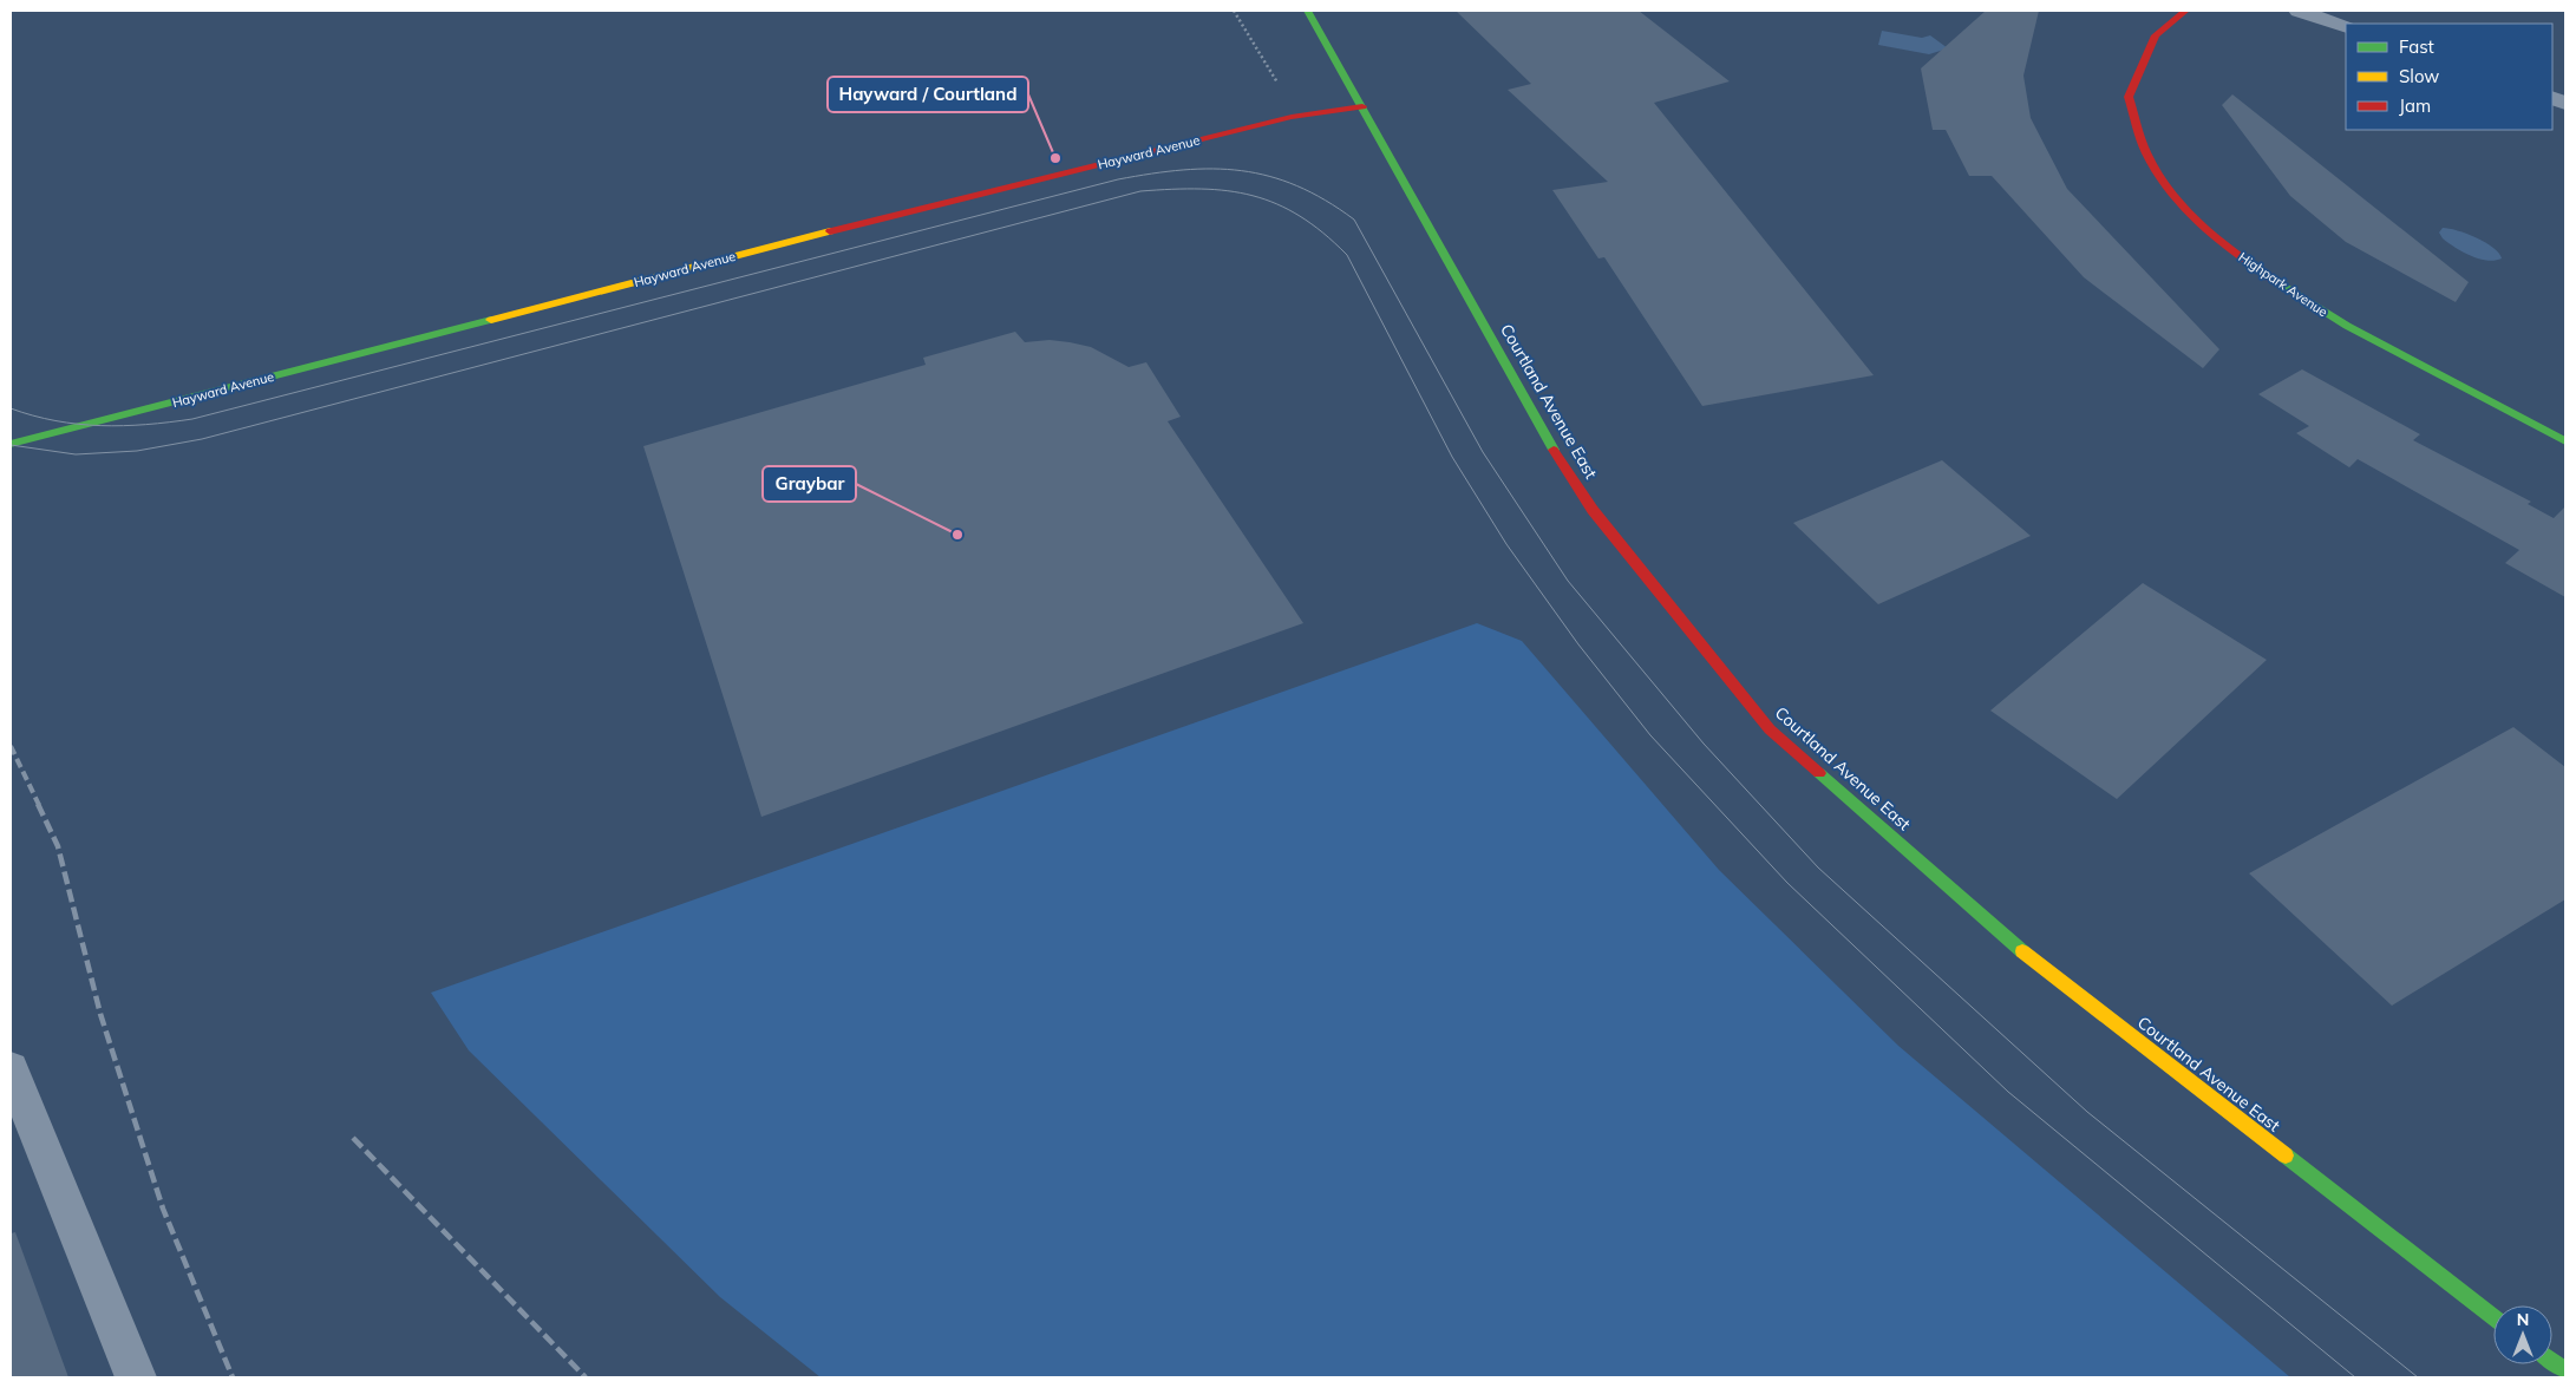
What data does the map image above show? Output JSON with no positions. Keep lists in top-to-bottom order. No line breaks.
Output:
{"streets":{"street":["Hayward Avenue","Highpark Avenue","Courtland Avenue East"]},"crossings":[["Hayward Avenue","Courtland Avenue East"]],"places":["Hayward / Courtland","Graybar"],"legend":["Fast","Slow","Jam"],"north":"top"}
